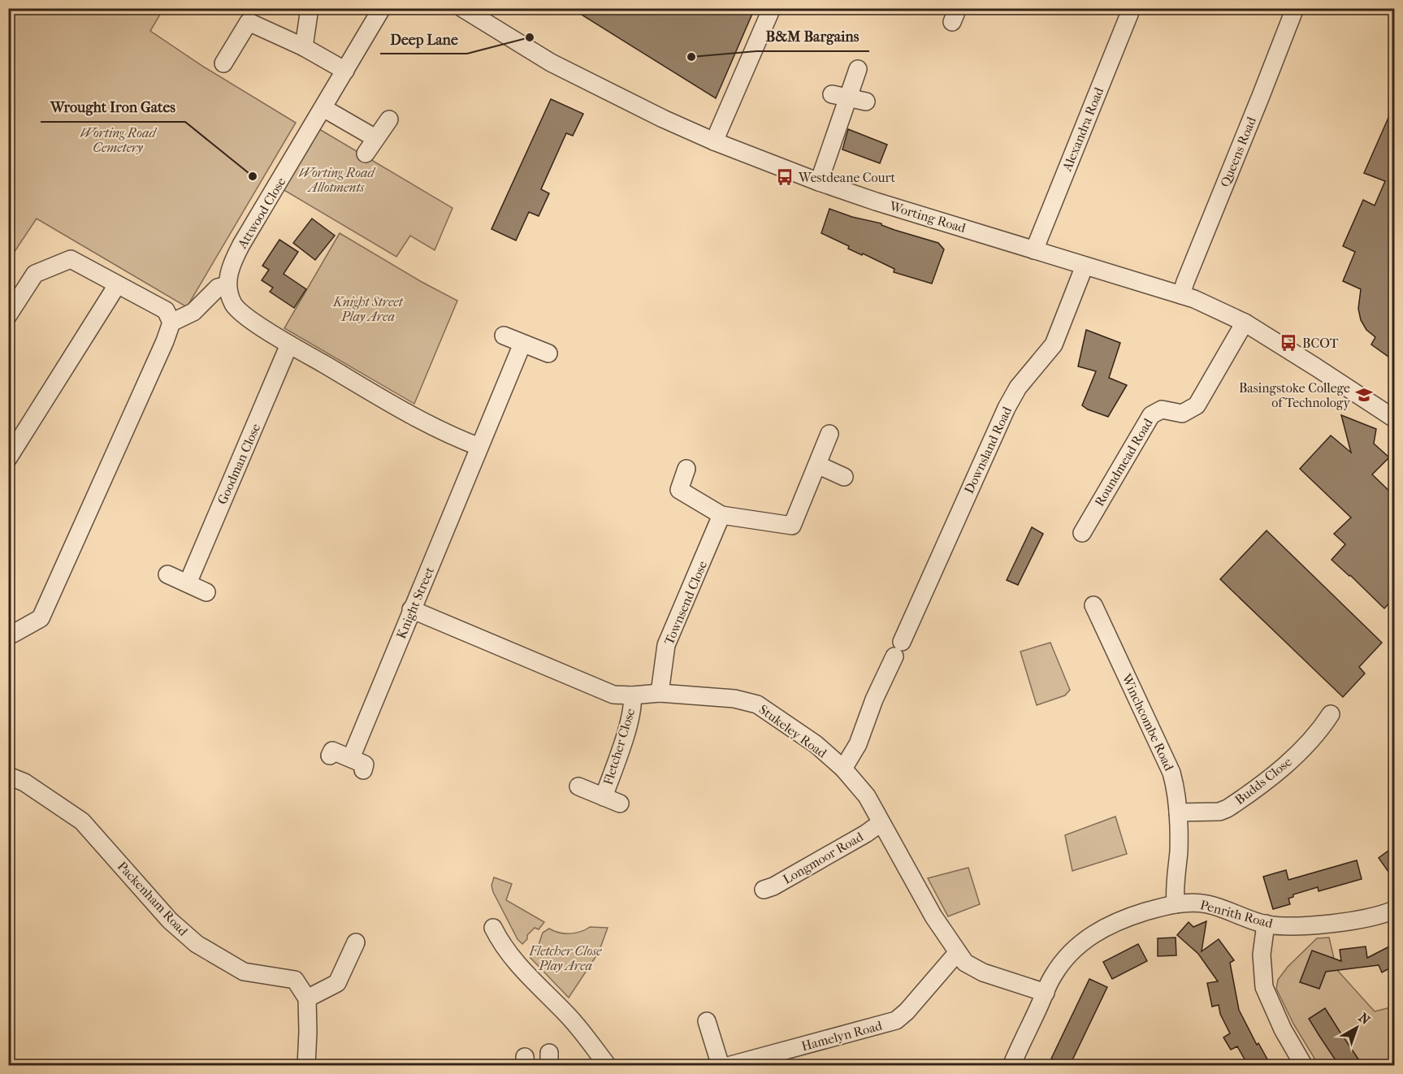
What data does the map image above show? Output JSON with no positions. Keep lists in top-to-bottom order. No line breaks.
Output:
{"streets":{"street":["Alexandra Road","Queens Road","Attwood Close","Worting Road","Downsland Road","Roundmead Road","Goodman Close","Knight Street","Townsend Close","Winchcombe Road","Stukeley Road","Fletcher Close","Budds Close","Longmoor Road","Packenham Road","Penrith Road","Hamelyn Road"]},"crossings":[["Alexandra Road","Worting Road"],["Queens Road","Worting Road"],["Worting Road","Downsland Road"],["Worting Road","Roundmead Road"],["Downsland Road","Stukeley Road"],["Knight Street","Stukeley Road"],["Townsend Close","Stukeley Road"],["Winchcombe Road","Budds Close"],["Winchcombe Road","Penrith Road"],["Stukeley Road","Fletcher Close"],["Stukeley Road","Longmoor Road"],["Stukeley Road","Penrith Road"],["Stukeley Road","Hamelyn Road"]],"parks":["Worting Road Cemetery","Worting Road Allotments","Knight Street Play Area","Fletcher Close Play Area"],"places":{"other":["Deep Lane","B&M Bargains","Wrought Iron Gates"],"bus stop":["Westdeane Court","BCOT"],"school or university":["Basingstoke College of Technology"]},"north":"top right"}
